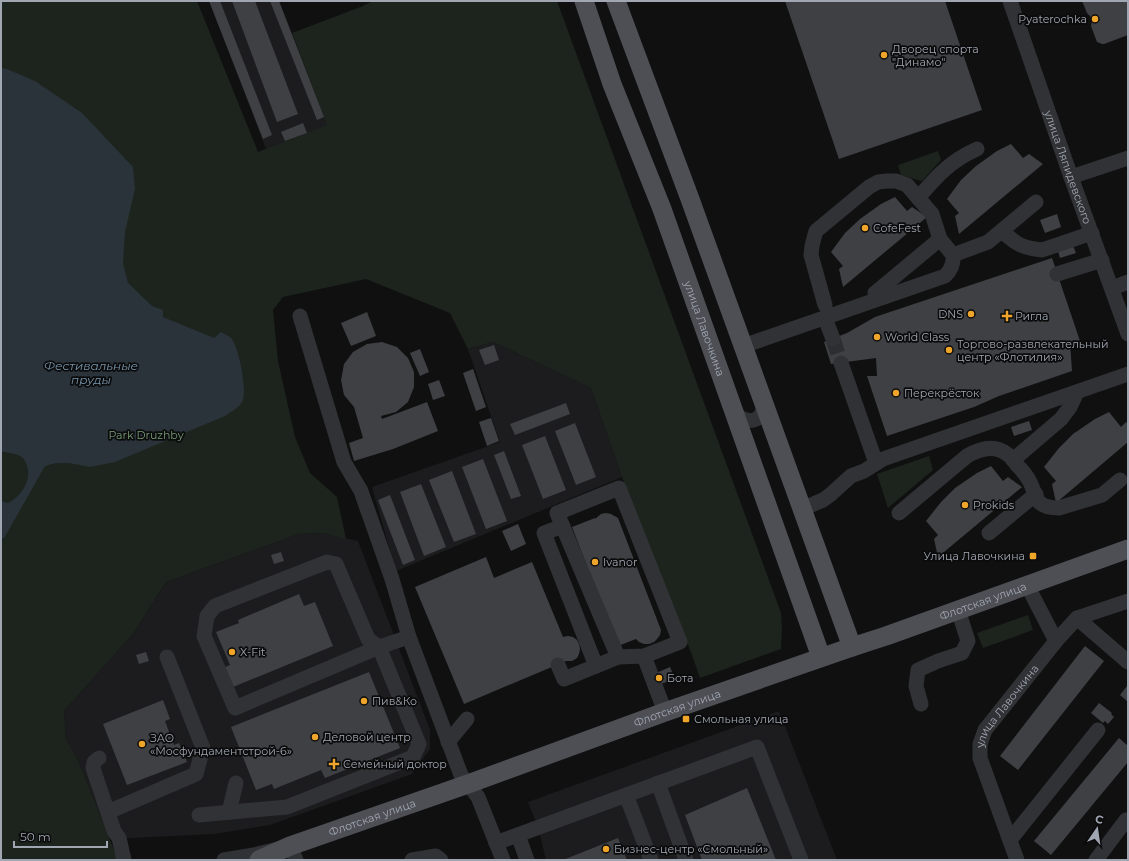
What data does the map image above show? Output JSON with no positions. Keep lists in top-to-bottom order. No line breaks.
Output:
{"streets":{"main road":["улица Лавочкина","Флотская улица"],"street":["улица Ляпидевского"]},"crossings":[["улица Лавочкина","Флотская улица"]],"water":["Фестивальные пруды"],"parks":["Park Druzhby"],"places":{"other":["Pyaterochka","Дворец спорта \"Динамо\"","CofeFest","DNS","World Class","Торгово-развлекательный центр «Флотилия»","Перекрёсток","Prokids","Ivanor","X-Fit","Бота","Пив&Ко","Деловой центр","ЗАО «Мосфундаментстрой-6»","Бизнес-центр «Смольный»"],"health":["Ригла","Семейный доктор"],"transit":["Улица Лавочкина","Смольная улица"]},"scale_bar":"50 m","north":"top"}
